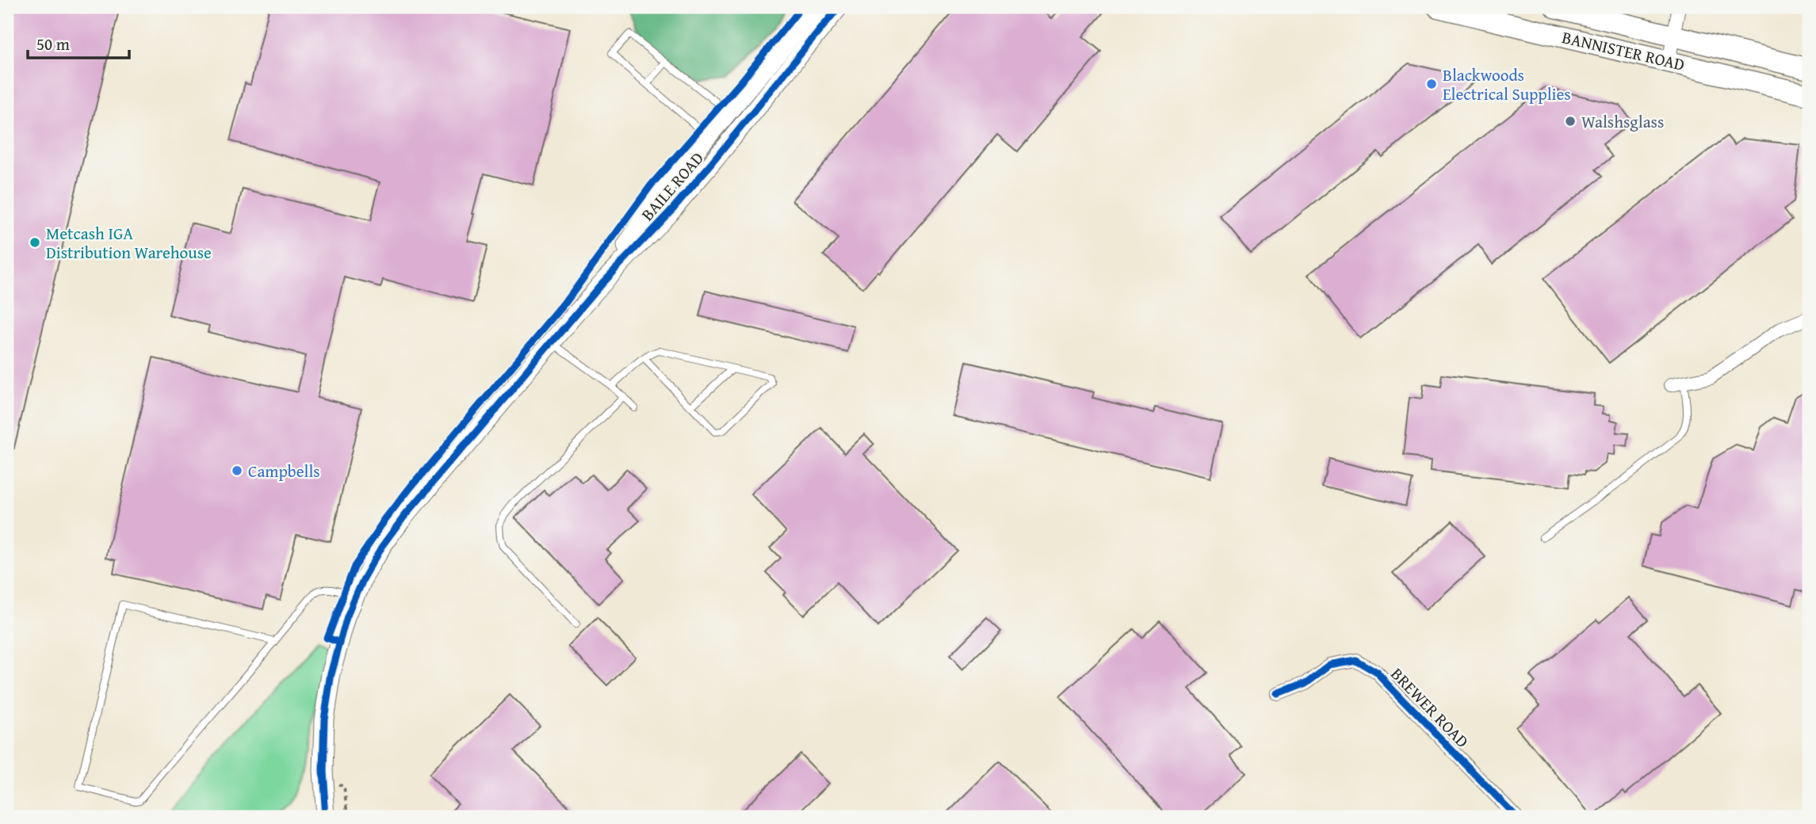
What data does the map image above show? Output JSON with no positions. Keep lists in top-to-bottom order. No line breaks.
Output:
{"streets":{"main road":["BANNISTER ROAD"],"street":["BAILE ROAD","BREWER ROAD"]},"places":["Blackwoods Electrical Supplies","Walshsglass","Metcash IGA Distribution Warehouse","Campbells"],"scale_bar":"50 m"}
